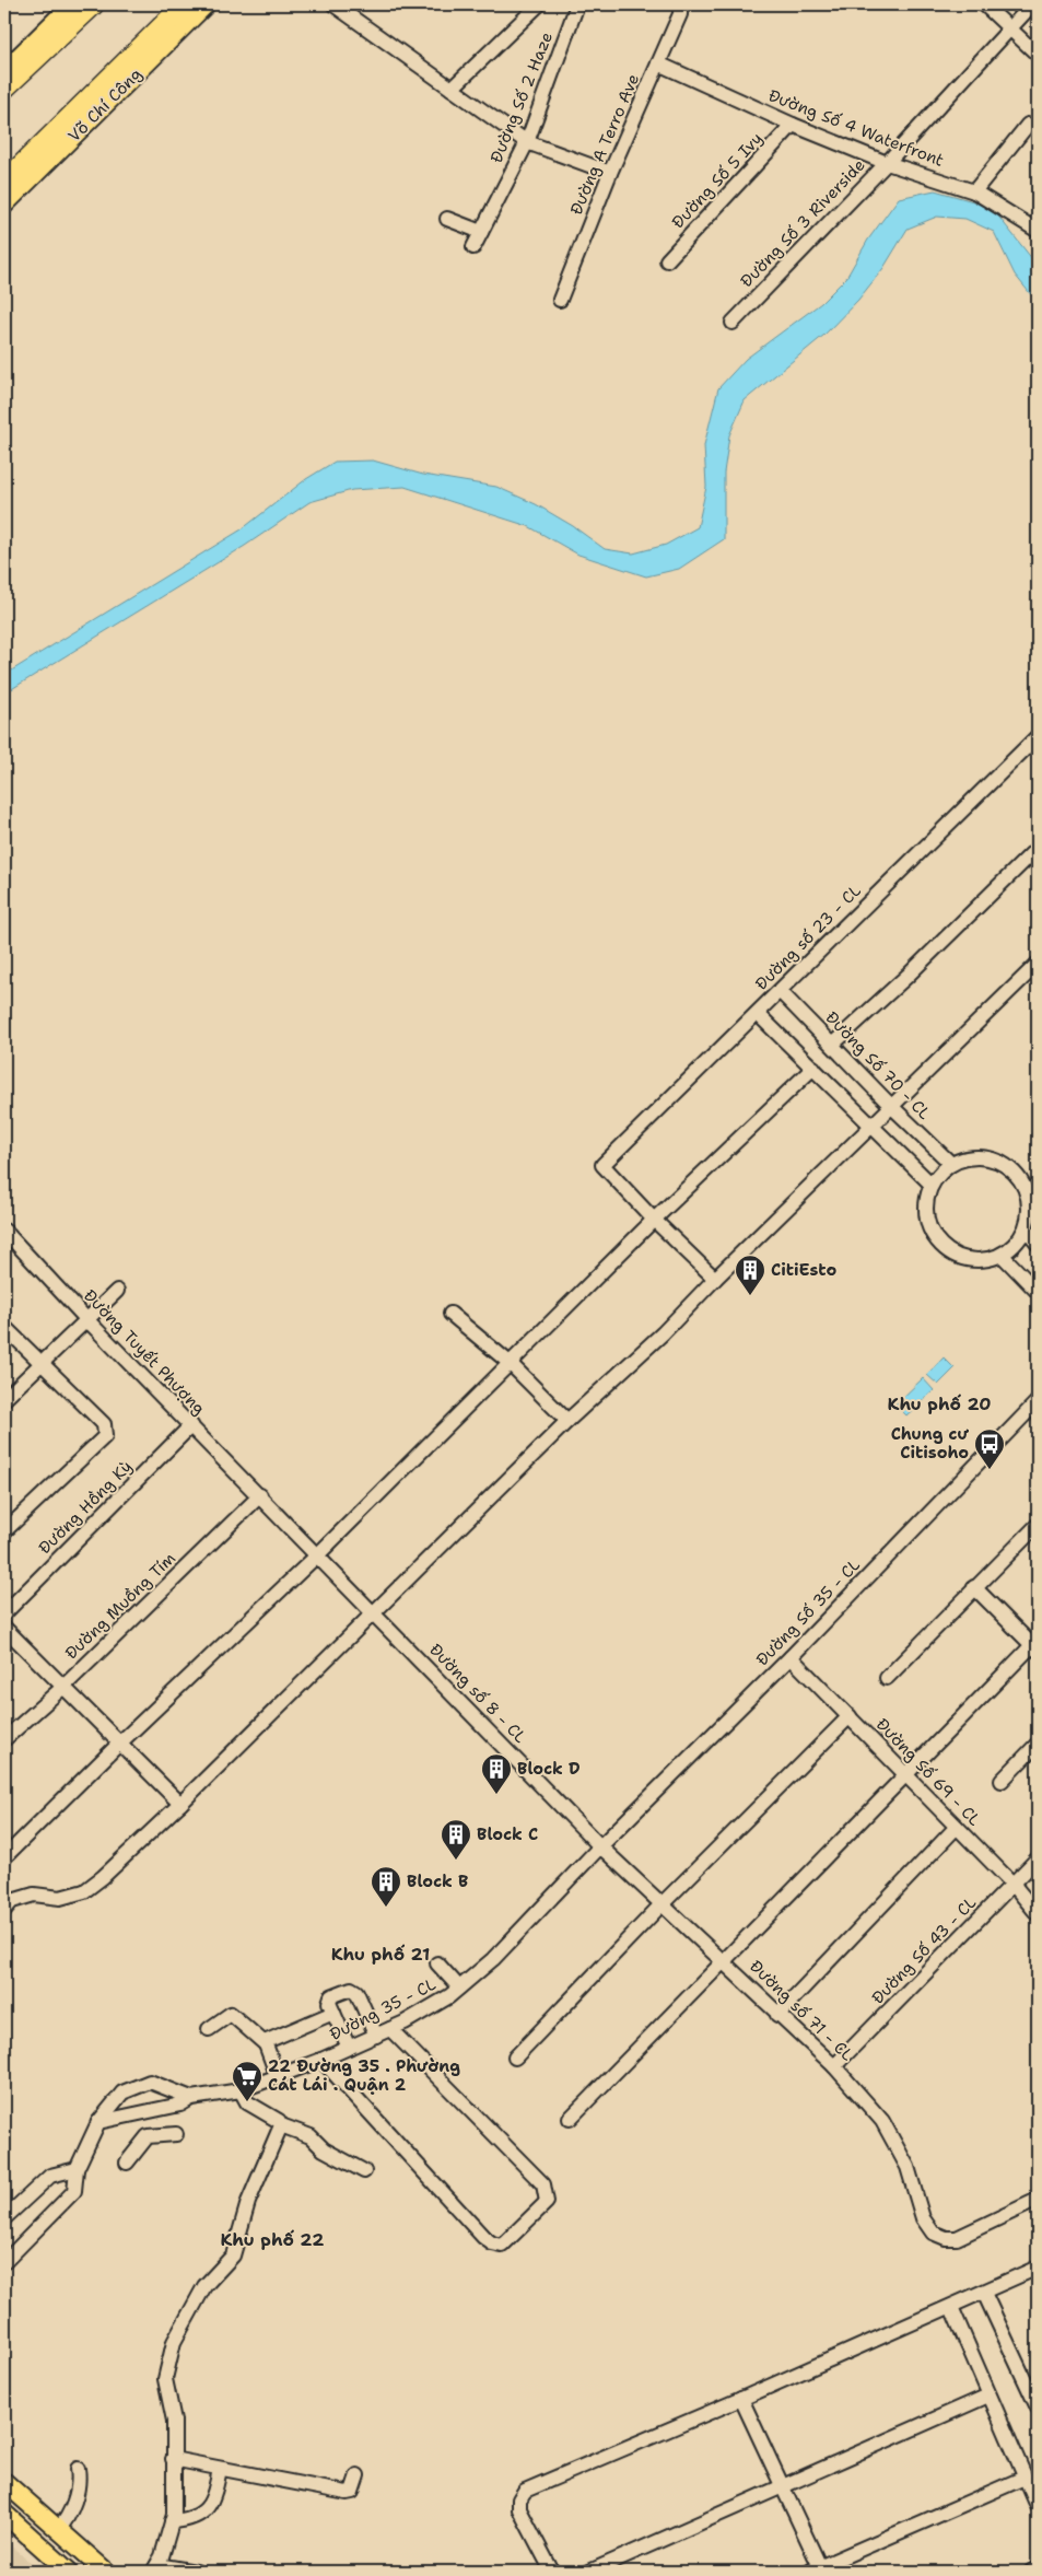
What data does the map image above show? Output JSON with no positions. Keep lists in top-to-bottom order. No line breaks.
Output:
{"streets":{"highway":["Võ Chí Công"],"street":["Đường Số 2 Haze","Đường Số 4 Waterfront","Đường A Terro Ave","Đường Số 5 Ivy","Đường Số 3 Riverside","Đường số 23 - CL","Đường Số 70 - CL","Đường Tuyết Phượng","Đường Hồng Kỳ","Đường Muồng Tím","Đường Số 35 - CL","Đường số 8 - CL","Đường Số 69 - CL","Đường Số 43 - CL","Đường 35 - CL","Đường số 71 - CL"]},"crossings":[["Đường Số 4 Waterfront","Đường A Terro Ave"],["Đường Số 4 Waterfront","Đường Số 5 Ivy"],["Đường Số 4 Waterfront","Đường Số 3 Riverside"],["Đường số 23 - CL","Đường Số 70 - CL"],["Đường Tuyết Phượng","Đường Hồng Kỳ"],["Đường Tuyết Phượng","Đường Muồng Tím"],["Đường Tuyết Phượng","Đường số 8 - CL"],["Đường Số 35 - CL","Đường số 8 - CL"],["Đường Số 35 - CL","Đường Số 69 - CL"],["Đường Số 35 - CL","Đường 35 - CL"],["Đường Số 35 - CL","Đường số 71 - CL"],["Đường số 8 - CL","Đường 35 - CL"],["Đường số 8 - CL","Đường số 71 - CL"],["Đường Số 69 - CL","Đường Số 43 - CL"],["Đường Số 43 - CL","Đường số 71 - CL"],["Đường 35 - CL","Đường số 71 - CL"]],"districts":["Khu phố 20","Khu phố 21","Khu phố 22"],"places":{"building":["CitiEsto","Block D","Block C","Block B"],"bus stop":["Chung cư Citisoho"],"supermarket":["22 Đường 35 . Phường Cát Lái . Quận 2"]}}
